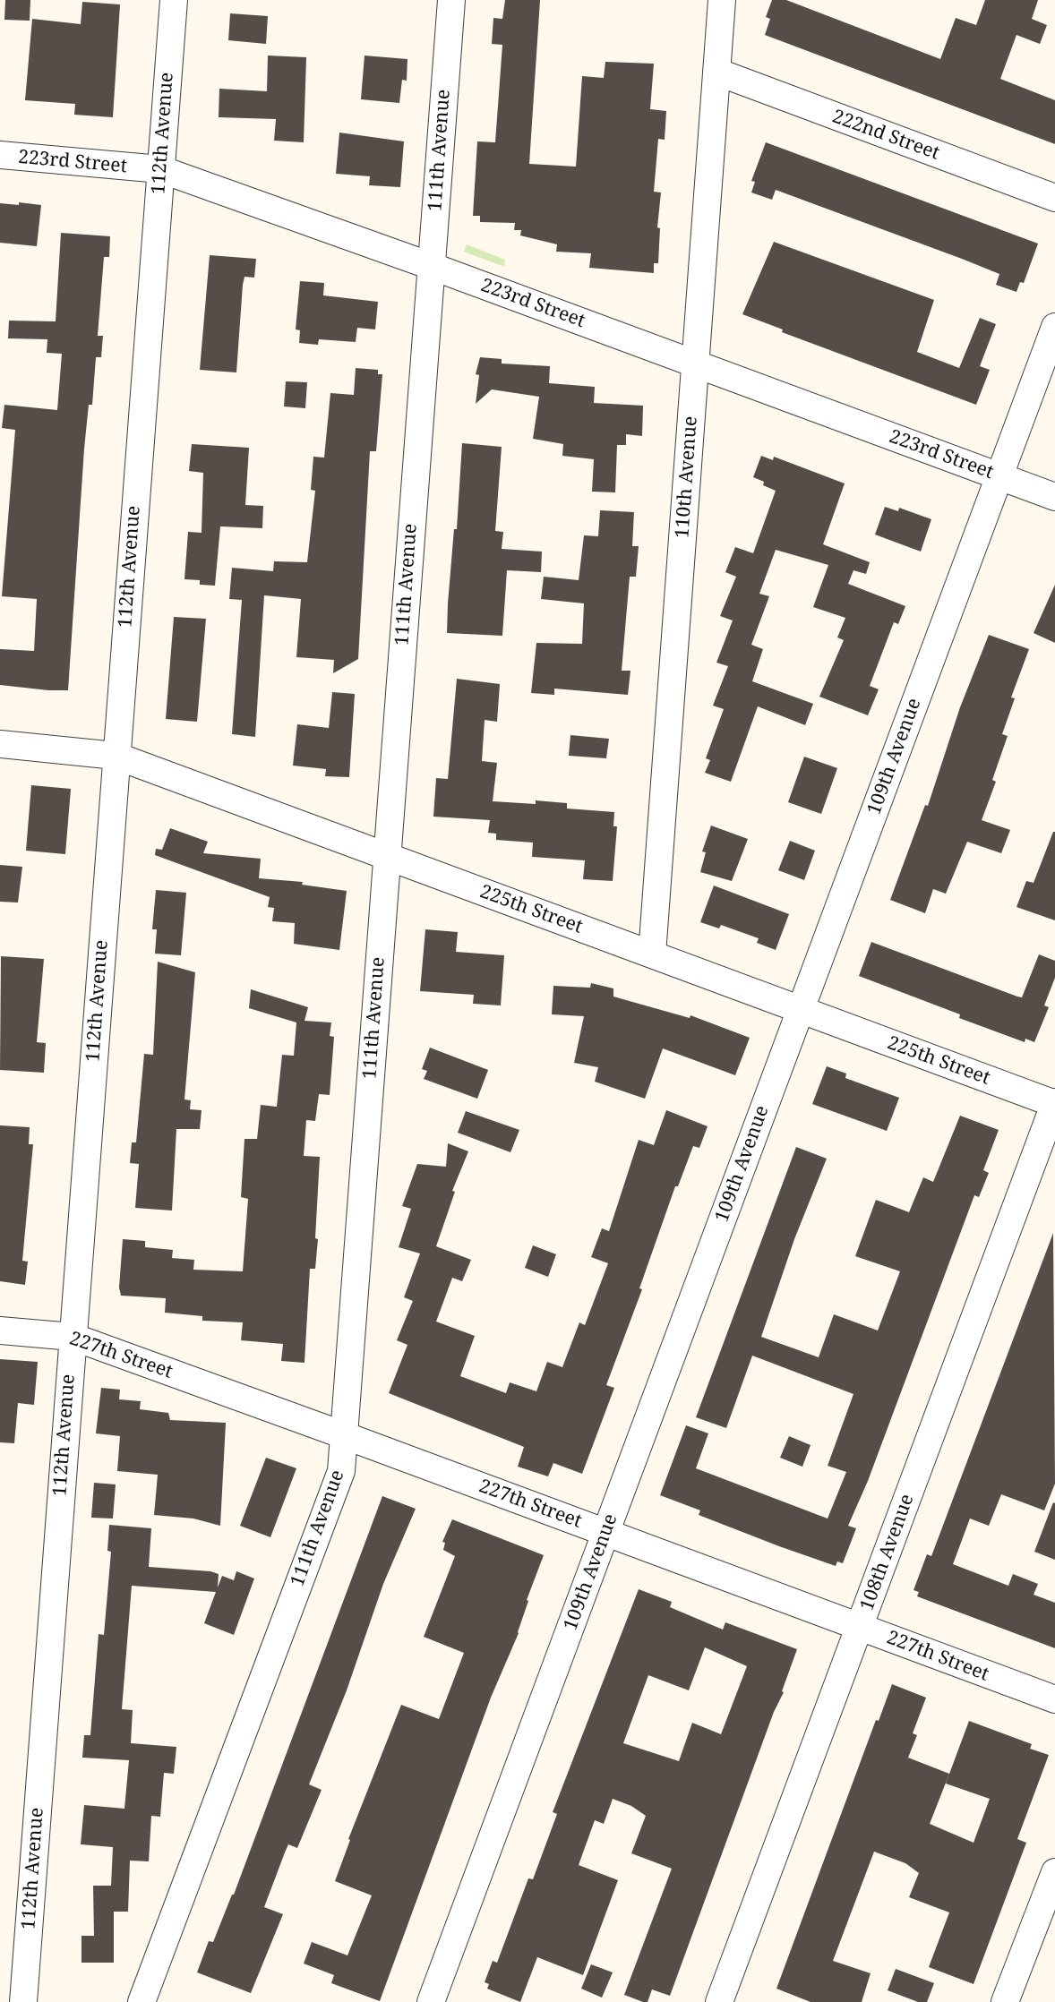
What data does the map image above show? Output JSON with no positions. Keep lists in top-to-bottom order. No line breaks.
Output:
{"streets":{"street":["112th Avenue","222nd Street","111th Avenue","223rd Street","110th Avenue","109th Avenue","225th Street","227th Street","108th Avenue"]},"crossings":[["112th Avenue","223rd Street"],["112th Avenue","225th Street"],["112th Avenue","227th Street"],["222nd Street","110th Avenue"],["111th Avenue","223rd Street"],["111th Avenue","225th Street"],["111th Avenue","227th Street"],["223rd Street","110th Avenue"],["223rd Street","109th Avenue"],["110th Avenue","225th Street"],["109th Avenue","225th Street"],["109th Avenue","227th Street"],["225th Street","108th Avenue"],["227th Street","108th Avenue"]]}
